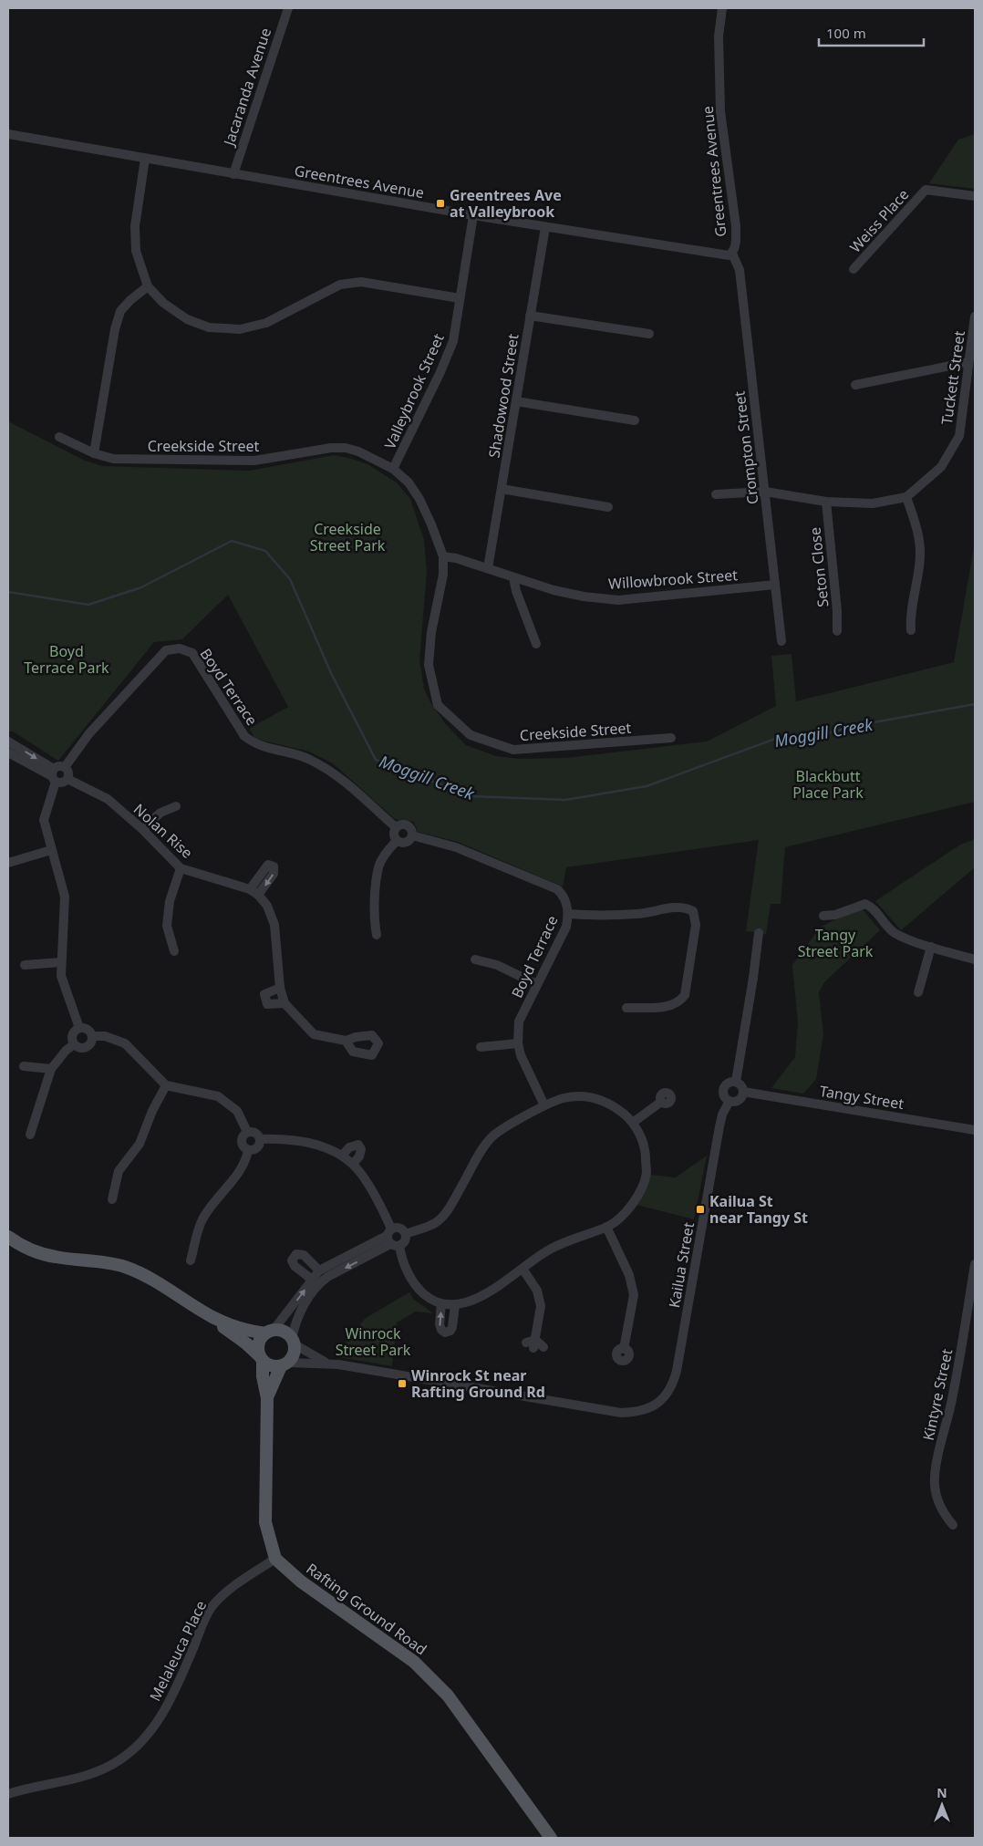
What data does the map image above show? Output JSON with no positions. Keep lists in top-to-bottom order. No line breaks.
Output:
{"streets":{"main road":["Rafting Ground Road"],"street":["Jacaranda Avenue","Greentrees Avenue","Weiss Place","Tuckett Street","Valleybrook Street","Shadowood Street","Creekside Street","Crompton Street","Seton Close","Willowbrook Street","Boyd Terrace","Nolan Rise","Tangy Street","Kailua Street","Kintyre Street","Melaleuca Place"]},"crossings":[["Jacaranda Avenue","Greentrees Avenue"],["Greentrees Avenue","Valleybrook Street"],["Greentrees Avenue","Shadowood Street"],["Greentrees Avenue","Crompton Street"],["Valleybrook Street","Creekside Street"],["Shadowood Street","Willowbrook Street"],["Creekside Street","Willowbrook Street"],["Crompton Street","Willowbrook Street"],["Boyd Terrace","Nolan Rise"],["Tangy Street","Kailua Street"],["Rafting Ground Road","Melaleuca Place"]],"water":["Moggill Creek"],"parks":["Creekside Street Park","Boyd Terrace Park","Blackbutt Place Park","Tangy Street Park","Winrock Street Park"],"places":{"transit":["Greentrees Ave at Valleybrook","Kailua St near Tangy St","Winrock St near Rafting Ground Rd"]},"scale_bar":"100 m","north":"top"}
